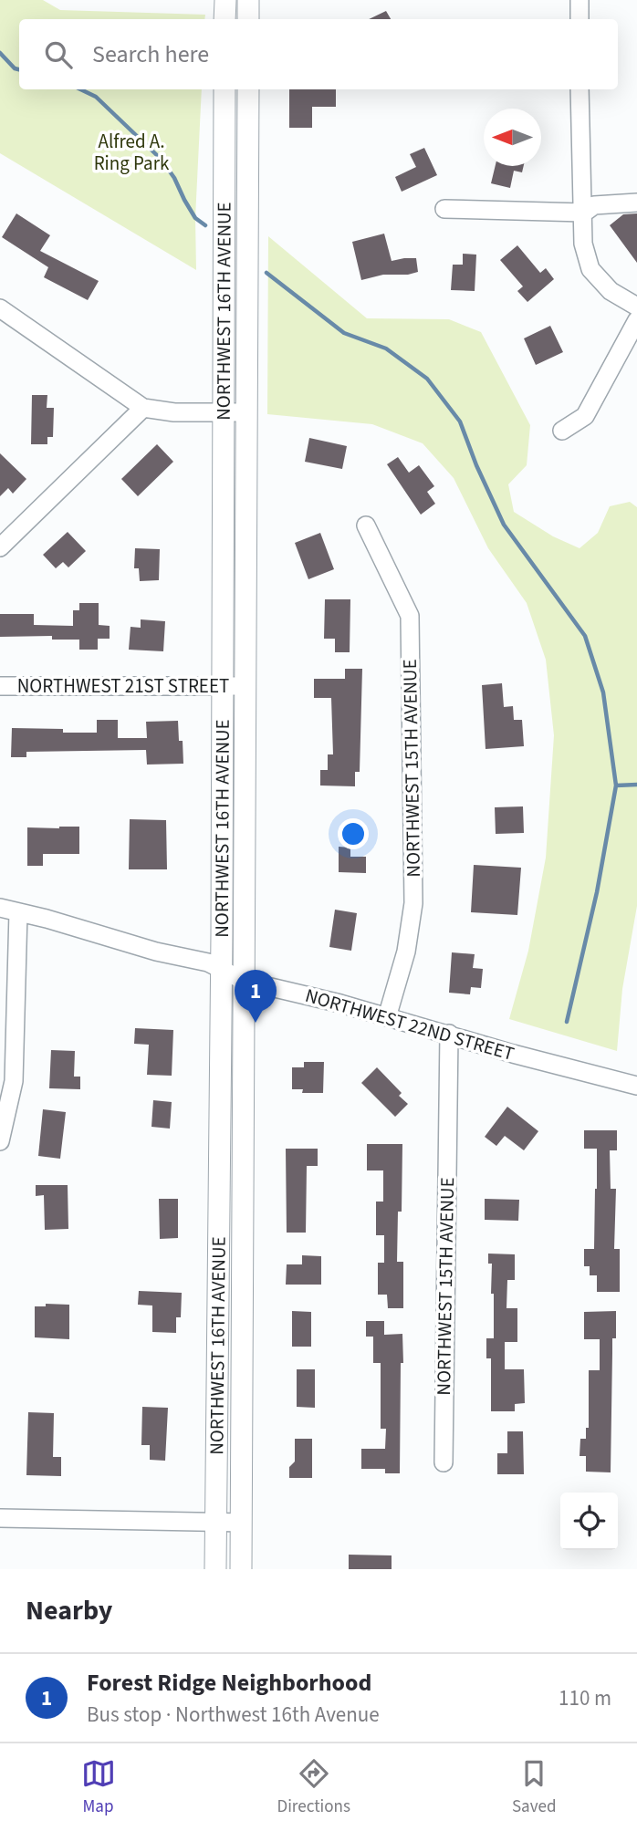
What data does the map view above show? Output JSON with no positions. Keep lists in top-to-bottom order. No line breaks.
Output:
{"streets":{"main road":["NORTHWEST 16TH AVENUE"],"street":["NORTHWEST 21ST STREET","NORTHWEST 15TH AVENUE","NORTHWEST 22ND STREET"]},"crossings":[["NORTHWEST 16TH AVENUE","NORTHWEST 21ST STREET"],["NORTHWEST 16TH AVENUE","NORTHWEST 22ND STREET"],["NORTHWEST 15TH AVENUE","NORTHWEST 22ND STREET"]],"parks":["Alfred A. Ring Park"],"north":"left","page":{"search":"Search here","pins":"1","heading":"Nearby","list":[{"mark":"1","name":"Forest Ridge Neighborhood","note":"Bus stop · Northwest 16th Avenue","value":"110 m"}],"nav":["Map","Directions","Saved"]}}
